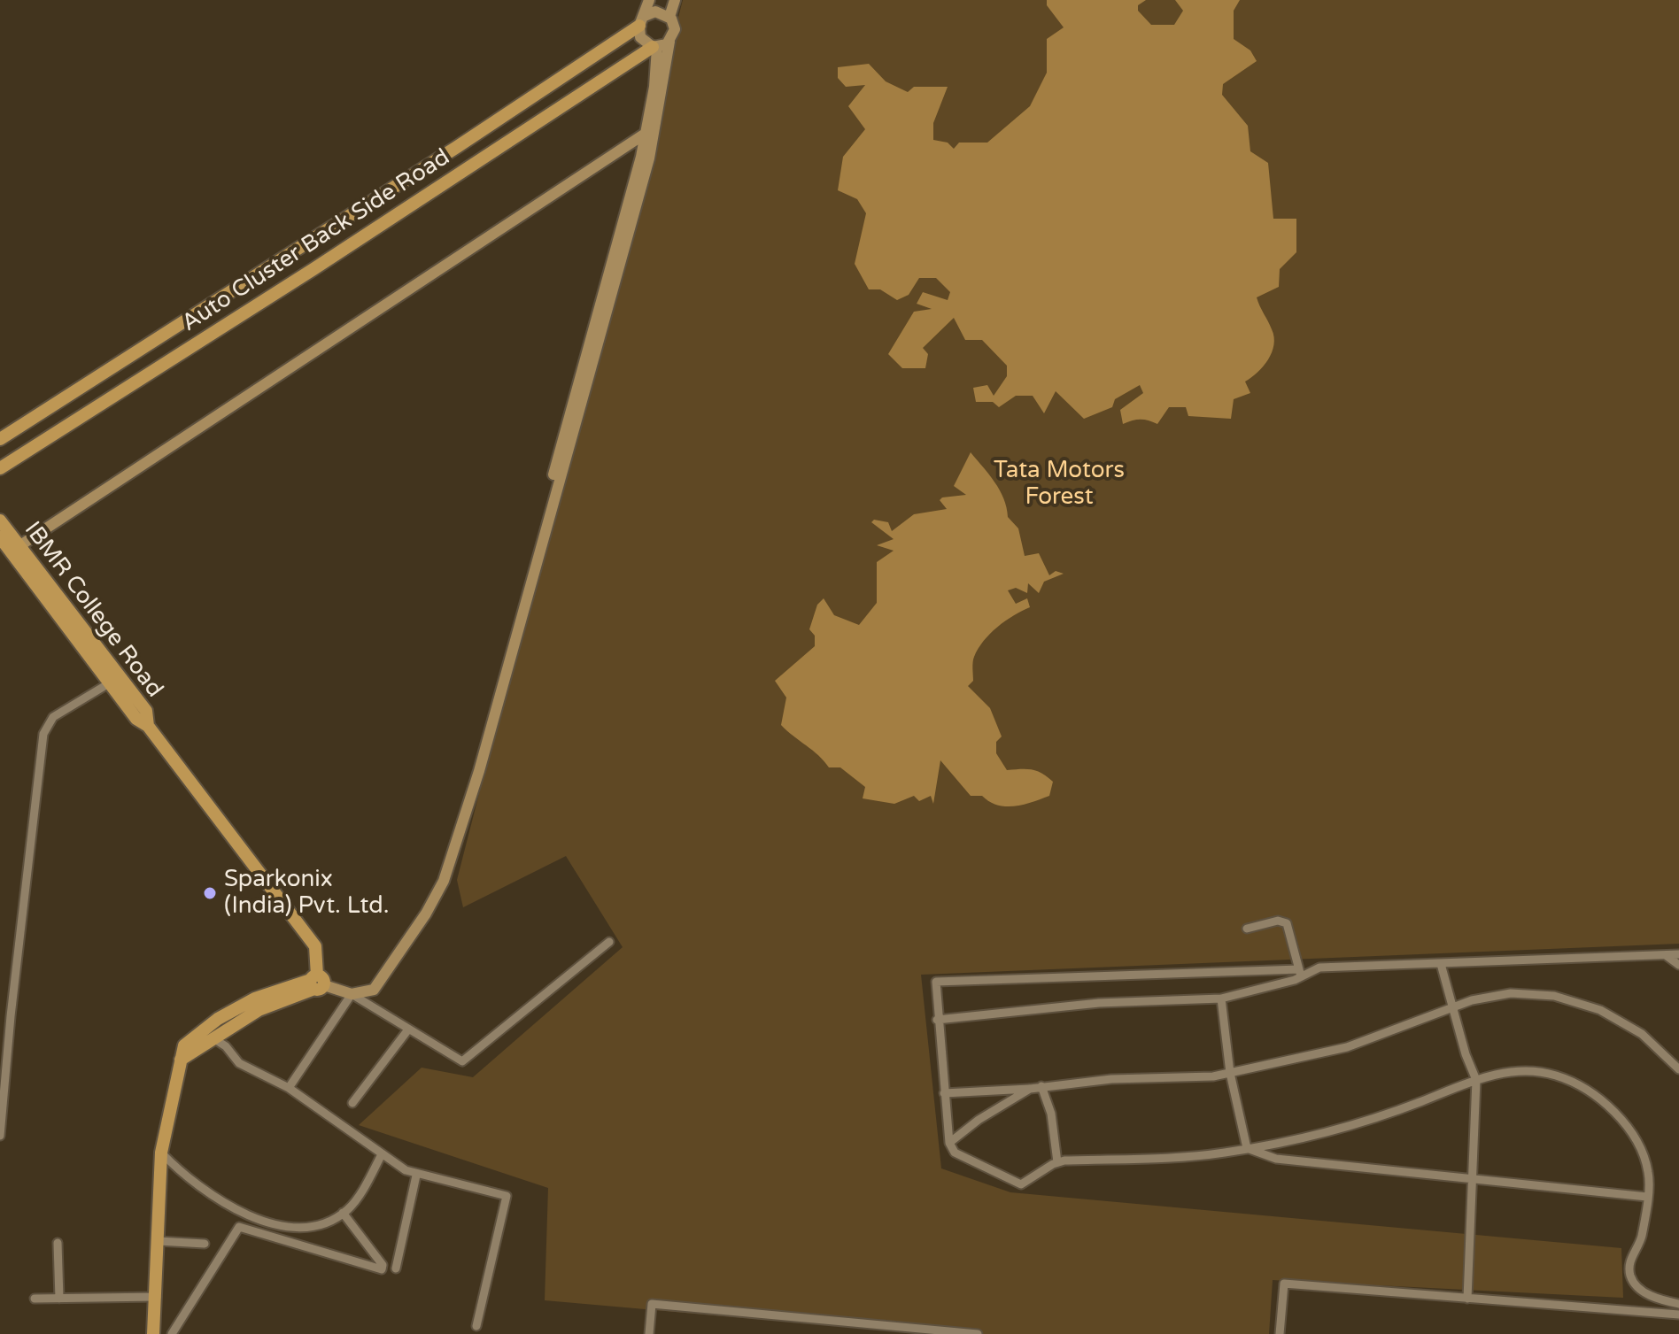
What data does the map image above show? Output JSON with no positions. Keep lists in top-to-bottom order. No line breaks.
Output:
{"streets":{"main road":["Auto Cluster Back Side Road","IBMR College Road"]},"parks":["Tata Motors Forest"],"places":["Sparkonix (India) Pvt. Ltd."]}
